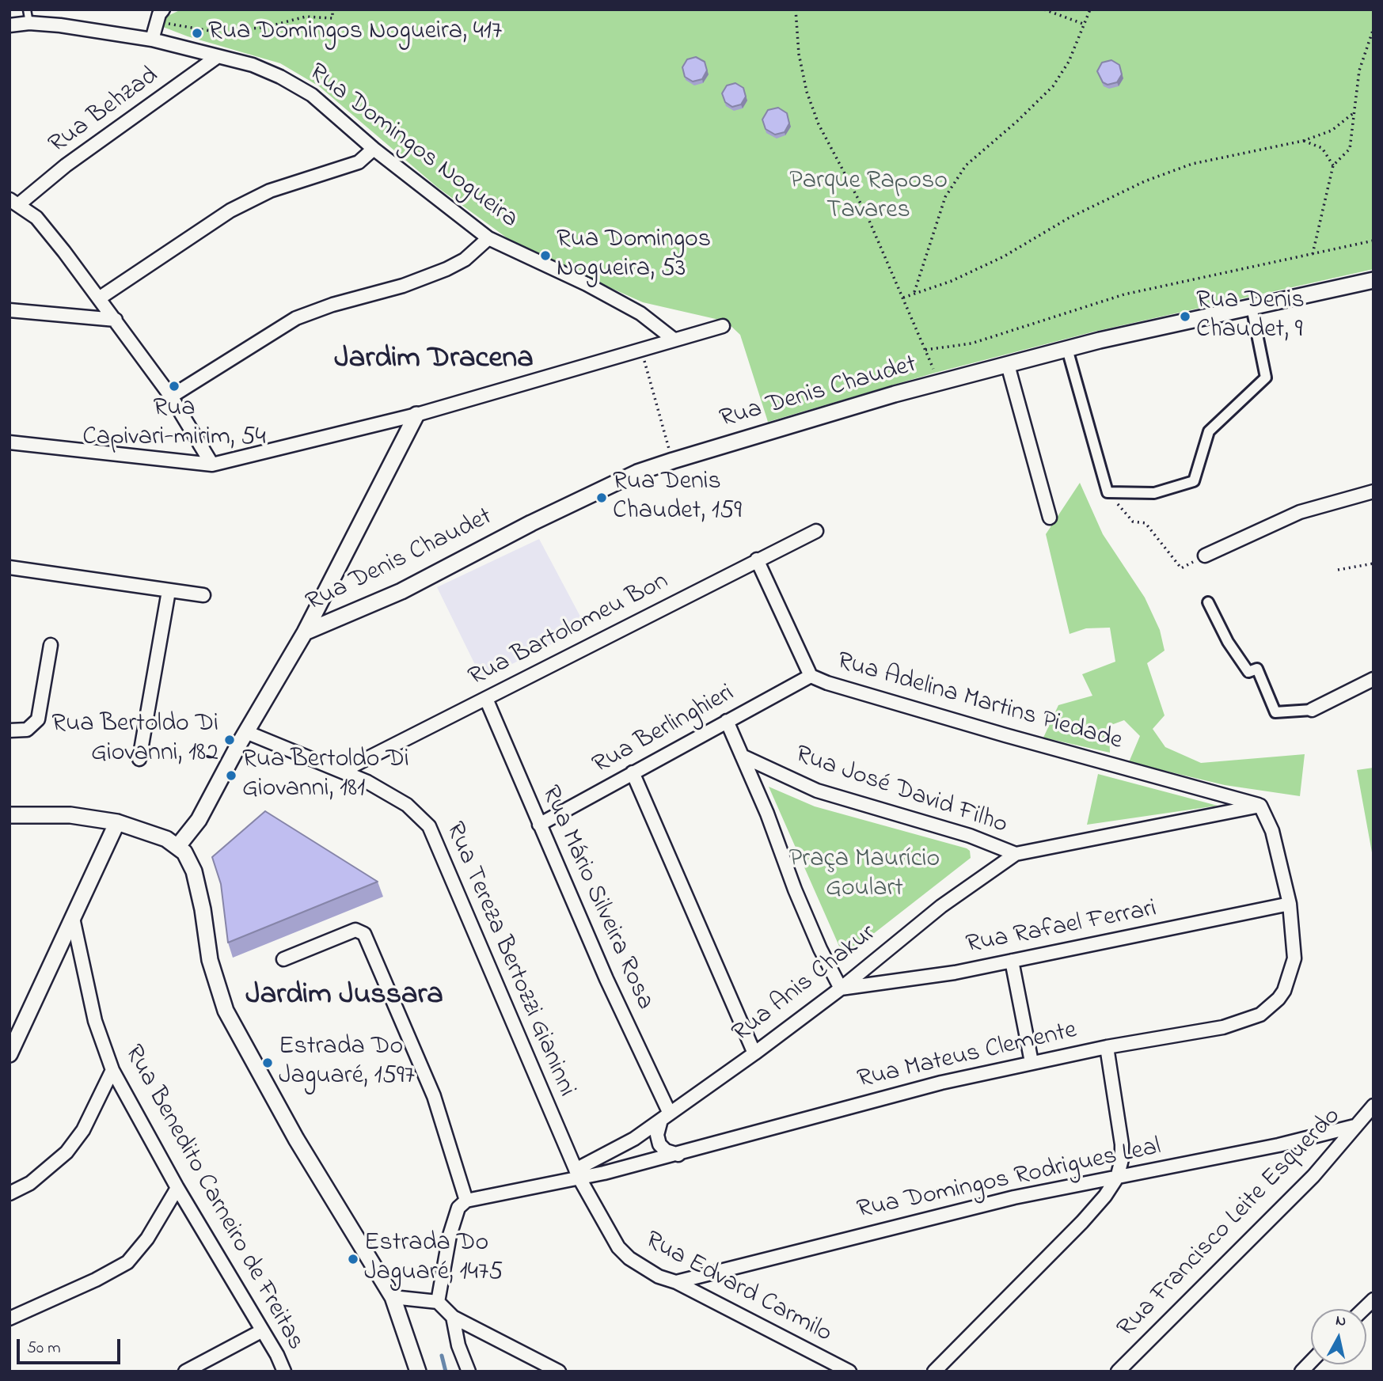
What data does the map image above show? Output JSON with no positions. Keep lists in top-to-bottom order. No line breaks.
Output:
{"streets":{"street":["Rua Behzad","Rua Domingos Nogueira","Rua Denis Chaudet","Rua Bartolomeu Bon","Rua Adelina Martins Piedade","Rua Berlinghieri","Rua José David Filho","Rua Mário Silveira Rosa","Rua Rafael Ferrari","Rua Tereza Bertozzi Gianinni","Rua Anis Chakur","Rua Mateus Clemente","Rua Domingos Rodrigues Leal","Rua Benedito Carneiro de Freitas","Rua Francisco Leite Esquerdo","Rua Edvard Carmilo"]},"crossings":[["Rua Behzad","Rua Domingos Nogueira"],["Rua Bartolomeu Bon","Rua Adelina Martins Piedade"],["Rua Bartolomeu Bon","Rua Mário Silveira Rosa"],["Rua Bartolomeu Bon","Rua Tereza Bertozzi Gianinni"],["Rua Adelina Martins Piedade","Rua Berlinghieri"],["Rua Adelina Martins Piedade","Rua Anis Chakur"],["Rua Adelina Martins Piedade","Rua Mateus Clemente"],["Rua Berlinghieri","Rua Mário Silveira Rosa"],["Rua José David Filho","Rua Anis Chakur"],["Rua Mário Silveira Rosa","Rua Anis Chakur"],["Rua Rafael Ferrari","Rua Anis Chakur"],["Rua Rafael Ferrari","Rua Mateus Clemente"],["Rua Tereza Bertozzi Gianinni","Rua Anis Chakur"],["Rua Tereza Bertozzi Gianinni","Rua Mateus Clemente"],["Rua Tereza Bertozzi Gianinni","Rua Edvard Carmilo"],["Rua Anis Chakur","Rua Mateus Clemente"],["Rua Anis Chakur","Rua Edvard Carmilo"],["Rua Mateus Clemente","Rua Edvard Carmilo"],["Rua Domingos Rodrigues Leal","Rua Francisco Leite Esquerdo"],["Rua Domingos Rodrigues Leal","Rua Edvard Carmilo"]],"districts":["Jardim Dracena","Jardim Jussara"],"parks":["Parque Raposo Tavares","Praça Maurício Goulart"],"places":["Rua Domingos Nogueira, 417","Rua Domingos Nogueira, 53","Rua Denis Chaudet, 9","Rua Capivari-mirim, 54","Rua Denis Chaudet, 159","Rua Bertoldo Di Giovanni, 182","Rua Bertoldo Di Giovanni, 181","Estrada Do Jaguaré, 1597","Estrada Do Jaguaré, 1475"],"scale_bar":"50 m","north":"top"}
